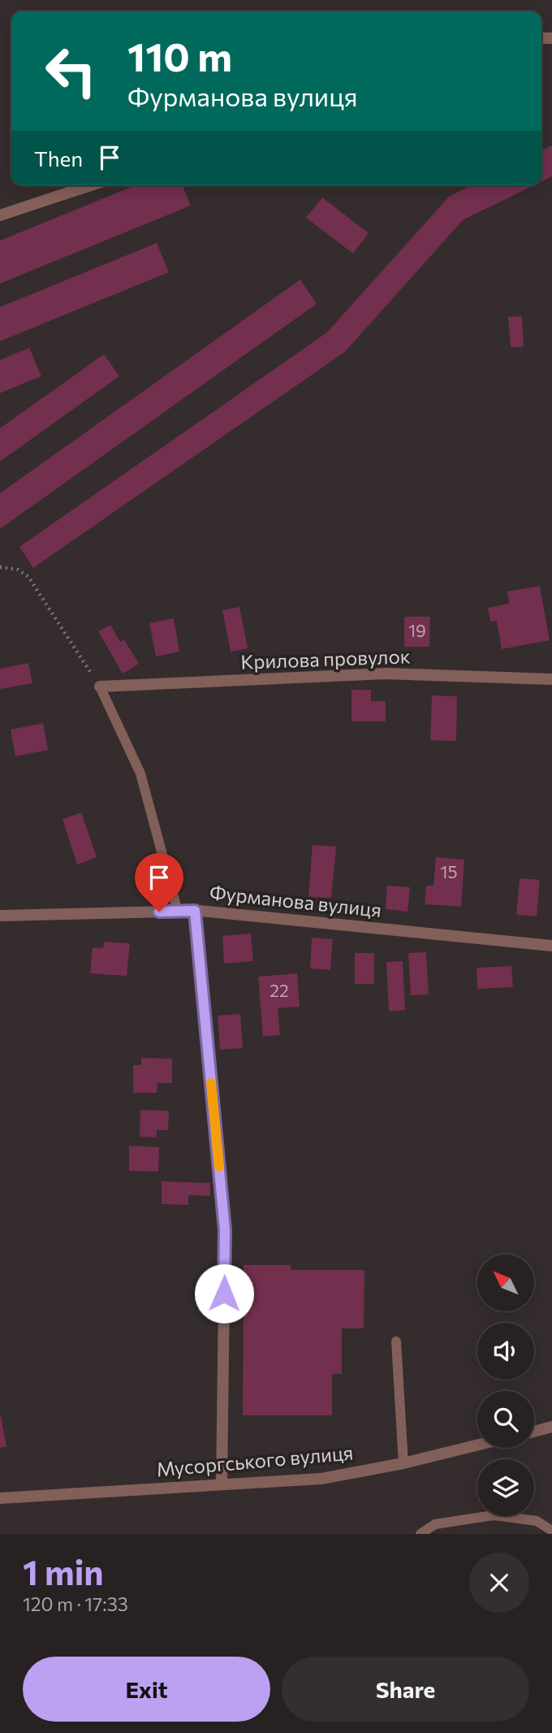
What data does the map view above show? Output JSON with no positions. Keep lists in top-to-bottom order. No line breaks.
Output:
{"streets":{"street":["Крилова провулок","Фурманова вулиця","Мусоргського вулиця"]},"house_numbers":["19","15","22"],"north":"top left","page":{"turn":["110 m","Фурманова вулиця"],"then":"Then","heading":["1 min","120 m · 17:33"],"buttons":["Exit","Share"]}}
